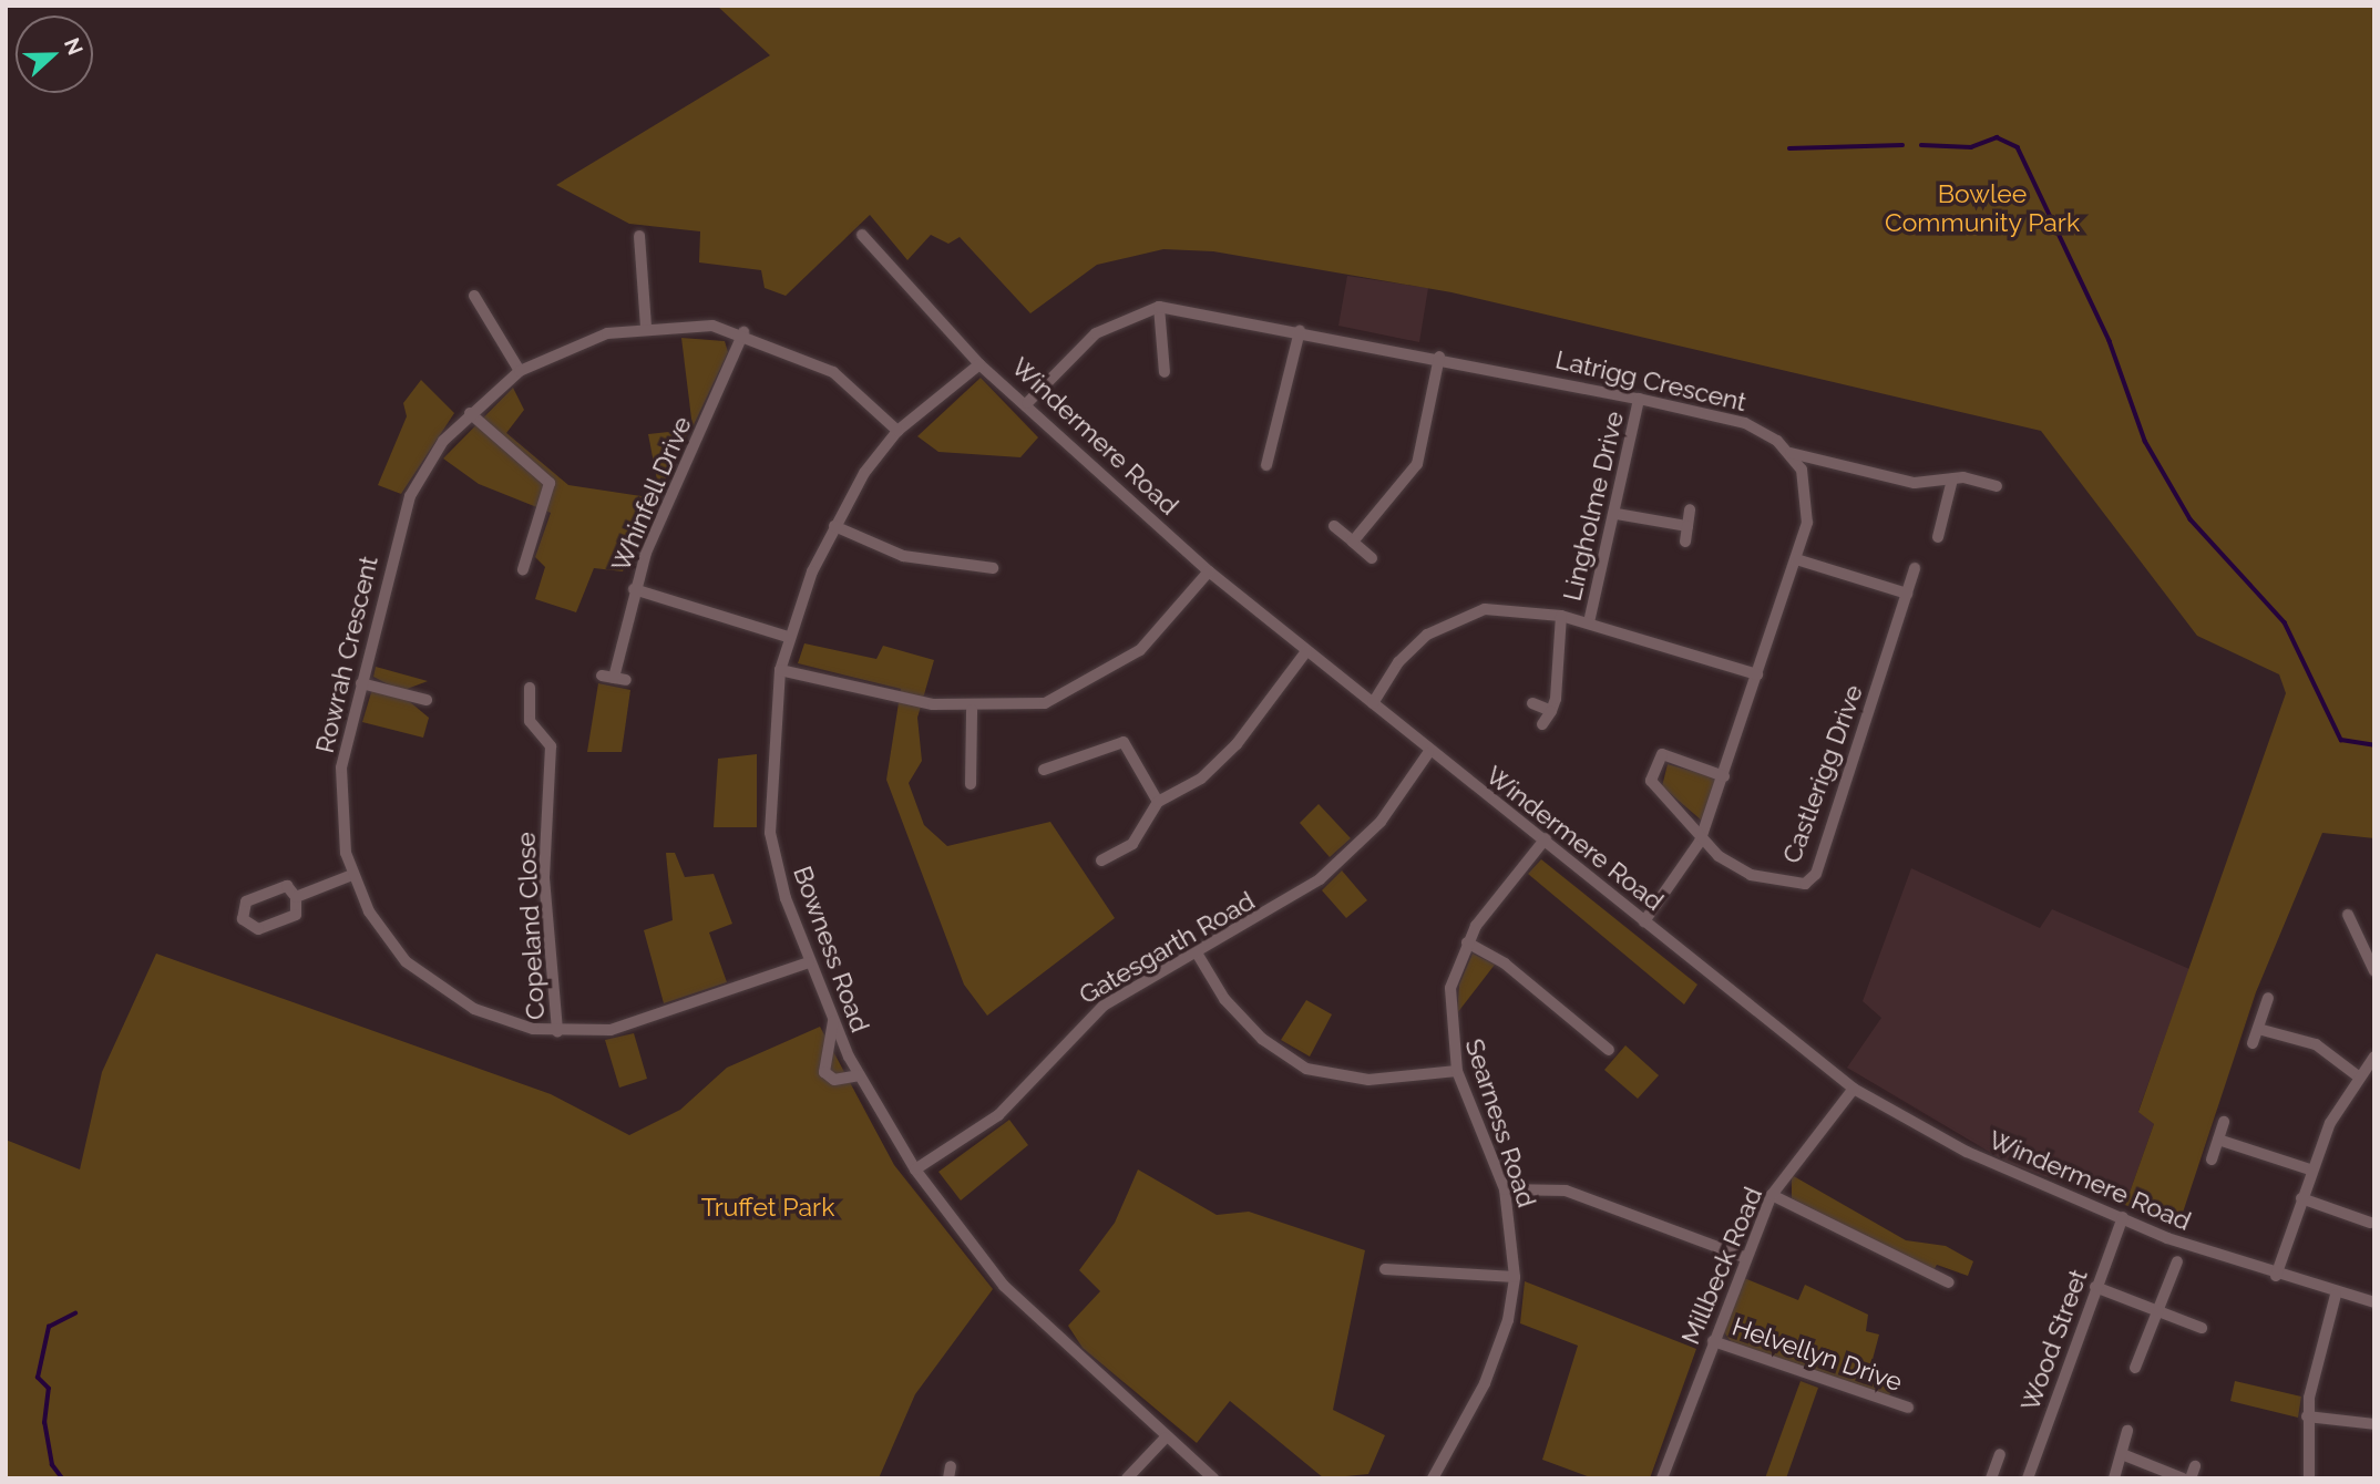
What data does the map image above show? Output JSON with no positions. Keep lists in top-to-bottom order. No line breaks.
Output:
{"streets":{"street":["Latrigg Crescent","Windermere Road","Whinfell Drive","Lingholme Drive","Rowrah Crescent","Castlerigg Drive","Copeland Close","Gatesgarth Road","Bowness Road","Searness Road","Millbeck Road","Wood Street","Helvellyn Drive"]},"crossings":[["Latrigg Crescent","Lingholme Drive"],["Windermere Road","Gatesgarth Road"],["Windermere Road","Bowness Road"],["Windermere Road","Searness Road"],["Windermere Road","Millbeck Road"],["Windermere Road","Wood Street"],["Whinfell Drive","Rowrah Crescent"],["Rowrah Crescent","Copeland Close"],["Rowrah Crescent","Bowness Road"],["Gatesgarth Road","Bowness Road"],["Millbeck Road","Helvellyn Drive"]],"parks":["Bowlee Community Park","Truffet Park"],"north":"right"}
